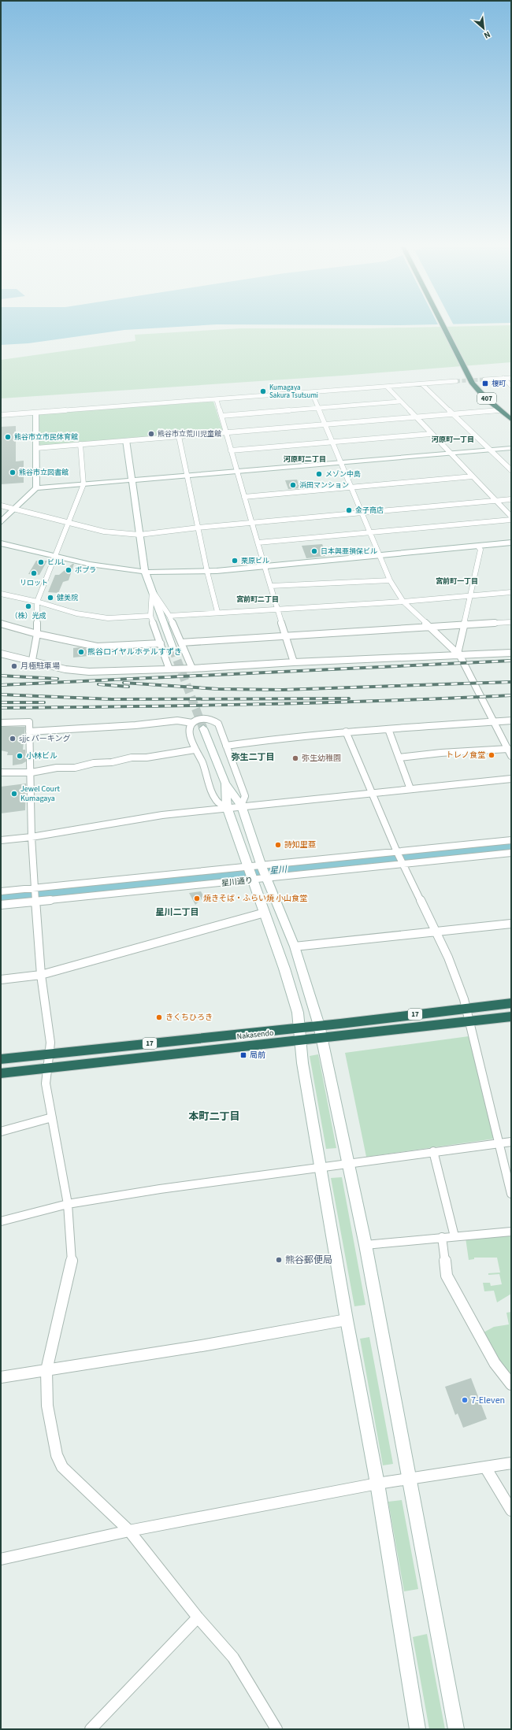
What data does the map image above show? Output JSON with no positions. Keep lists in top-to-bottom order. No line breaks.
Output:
{"streets":{"highway":["407","17","Nakasendo"],"street":["星川通り"]},"districts":["河原町一丁目","河原町二丁目","宮前町一丁目","宮前町二丁目","弥生二丁目","星川二丁目","本町二丁目"],"water":["星川"],"places":{"transit":["榎町","局前"],"other":["Kumagaya Sakura Tsutsumi","熊谷市立荒川児童館","熊谷市立市民体育館","熊谷市立図書館","メゾン中島","浜田マンション","金子商店","日本興亜損保ビル","栗原ビル","ビルL","ポプラ","リロット","健美院","（株）光成","熊谷ロイヤルホテルすずき","月極駐車場","sjjc パーキング","トレノ食堂","小林ビル","弥生幼稚園","Jewel Court Kumagaya","詩知里亜","焼きそば・ふらい焼 小山食堂","きくちひろき","熊谷郵便局","7-Eleven"]},"north":"bottom right"}
